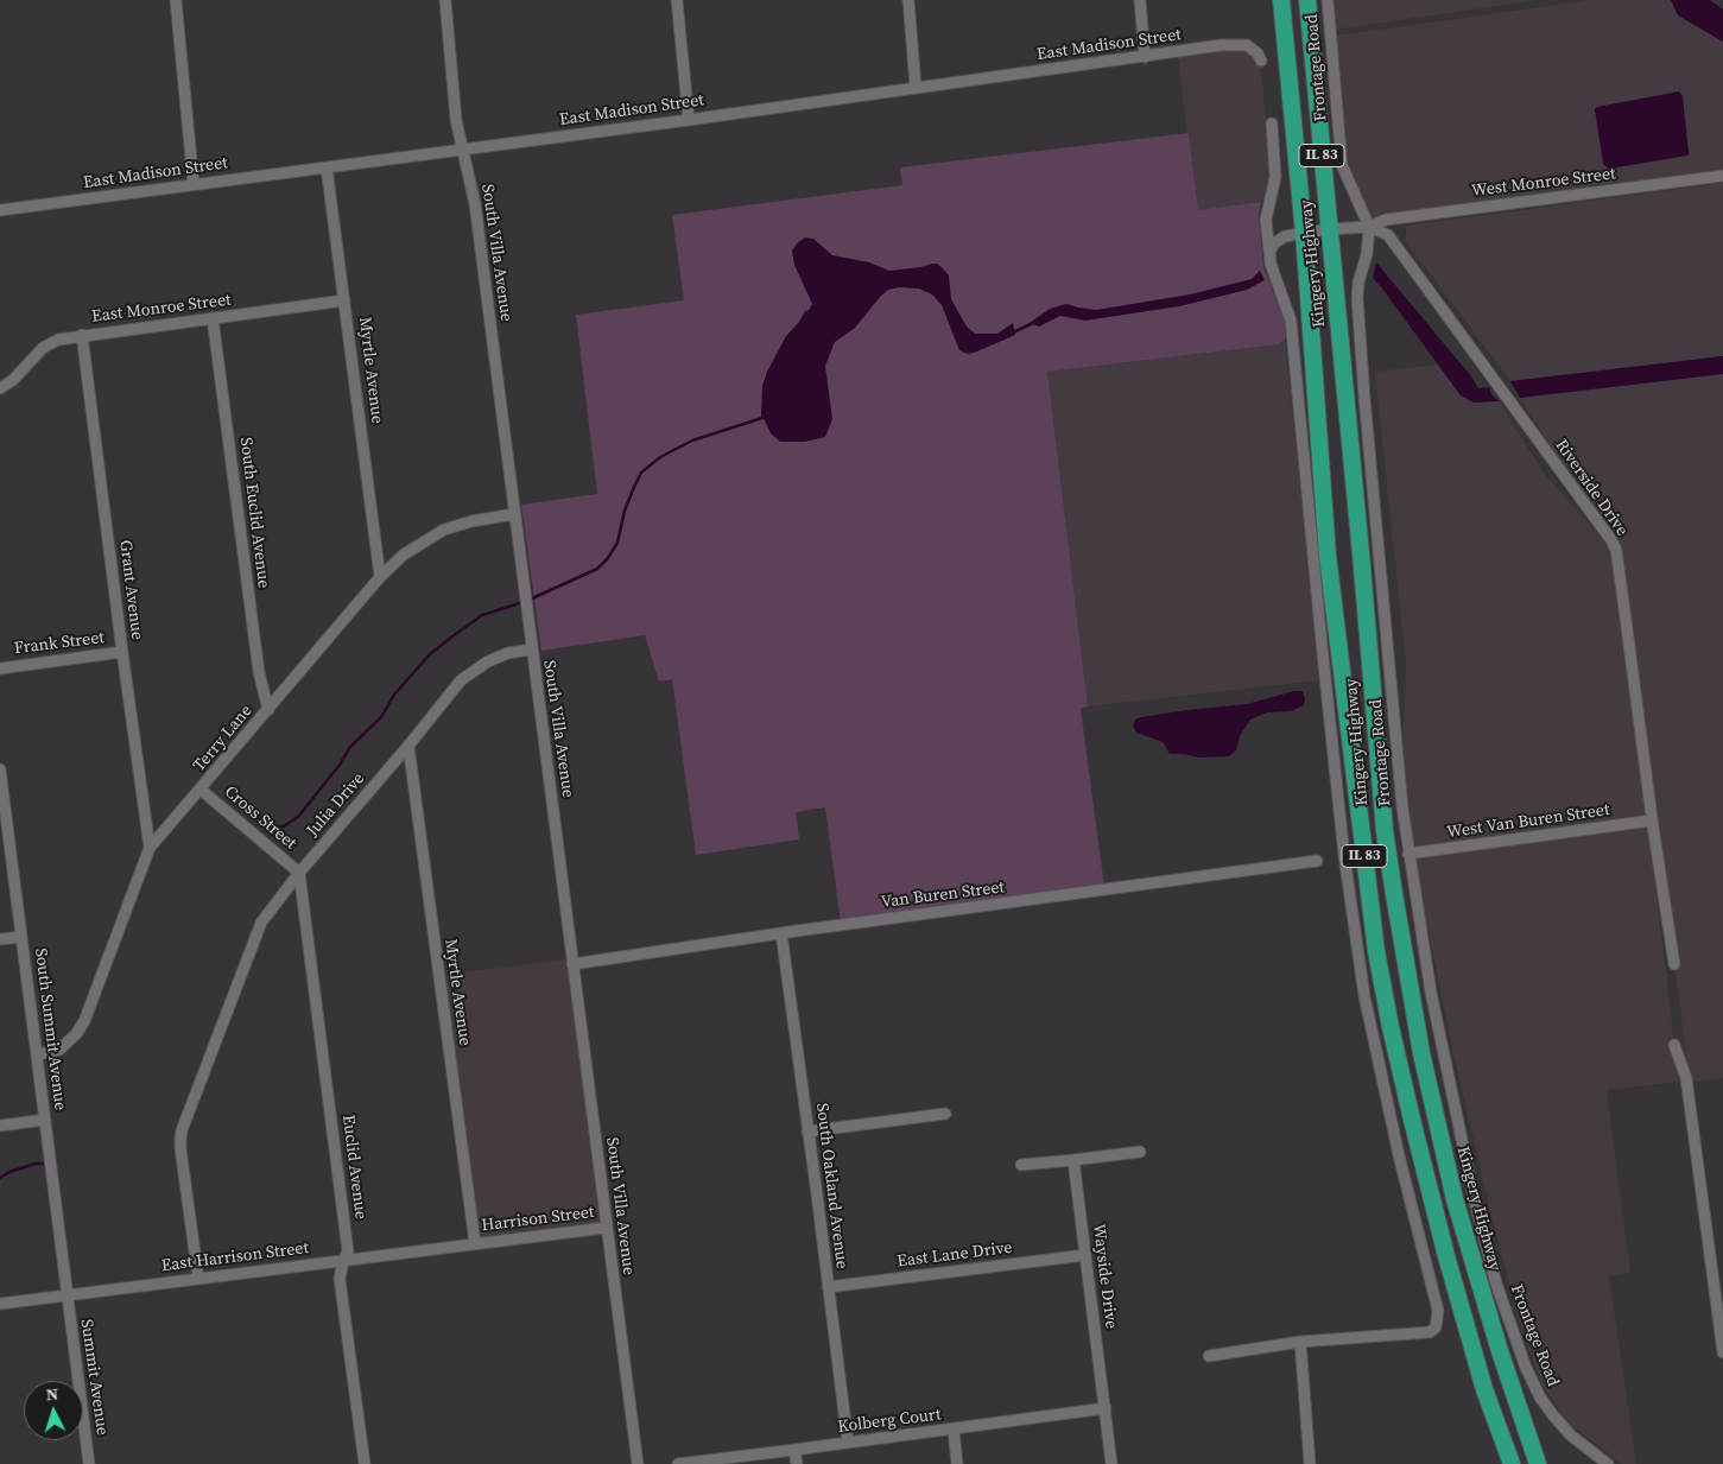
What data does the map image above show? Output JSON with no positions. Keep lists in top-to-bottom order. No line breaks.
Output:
{"streets":{"highway":["IL 83","Kingery Highway"],"street":["East Madison Street","Frontage Road","West Monroe Street","South Villa Avenue","East Monroe Street","Myrtle Avenue","Riverside Drive","South Euclid Avenue","Grant Avenue","Frank Street","Terry Lane","Julia Drive","Cross Street","West Van Buren Street","Van Buren Street","South Summit Avenue","Euclid Avenue","South Oakland Avenue","Harrison Street","East Lane Drive","East Harrison Street","Wayside Drive","Summit Avenue","Kolberg Court"]},"crossings":[["East Madison Street","South Villa Avenue"],["East Madison Street","Myrtle Avenue"],["Frontage Road","West Monroe Street"],["Frontage Road","Riverside Drive"],["Frontage Road","West Van Buren Street"],["West Monroe Street","Riverside Drive"],["South Villa Avenue","Terry Lane"],["South Villa Avenue","Julia Drive"],["South Villa Avenue","Van Buren Street"],["South Villa Avenue","Harrison Street"],["East Monroe Street","Myrtle Avenue"],["East Monroe Street","South Euclid Avenue"],["East Monroe Street","Grant Avenue"],["Myrtle Avenue","Terry Lane"],["Myrtle Avenue","Julia Drive"],["Myrtle Avenue","Harrison Street"],["Myrtle Avenue","East Harrison Street"],["Riverside Drive","West Van Buren Street"],["South Euclid Avenue","Terry Lane"],["Grant Avenue","Frank Street"],["Grant Avenue","Terry Lane"],["Terry Lane","Cross Street"],["Terry Lane","South Summit Avenue"],["Julia Drive","Cross Street"],["Julia Drive","Euclid Avenue"],["Julia Drive","East Harrison Street"],["Cross Street","Euclid Avenue"],["Van Buren Street","South Oakland Avenue"],["South Summit Avenue","East Harrison Street"],["South Summit Avenue","Summit Avenue"],["Euclid Avenue","East Harrison Street"],["South Oakland Avenue","East Lane Drive"],["South Oakland Avenue","Kolberg Court"],["Harrison Street","East Harrison Street"],["East Lane Drive","Wayside Drive"],["East Harrison Street","Summit Avenue"],["Wayside Drive","Kolberg Court"]],"north":"top"}
